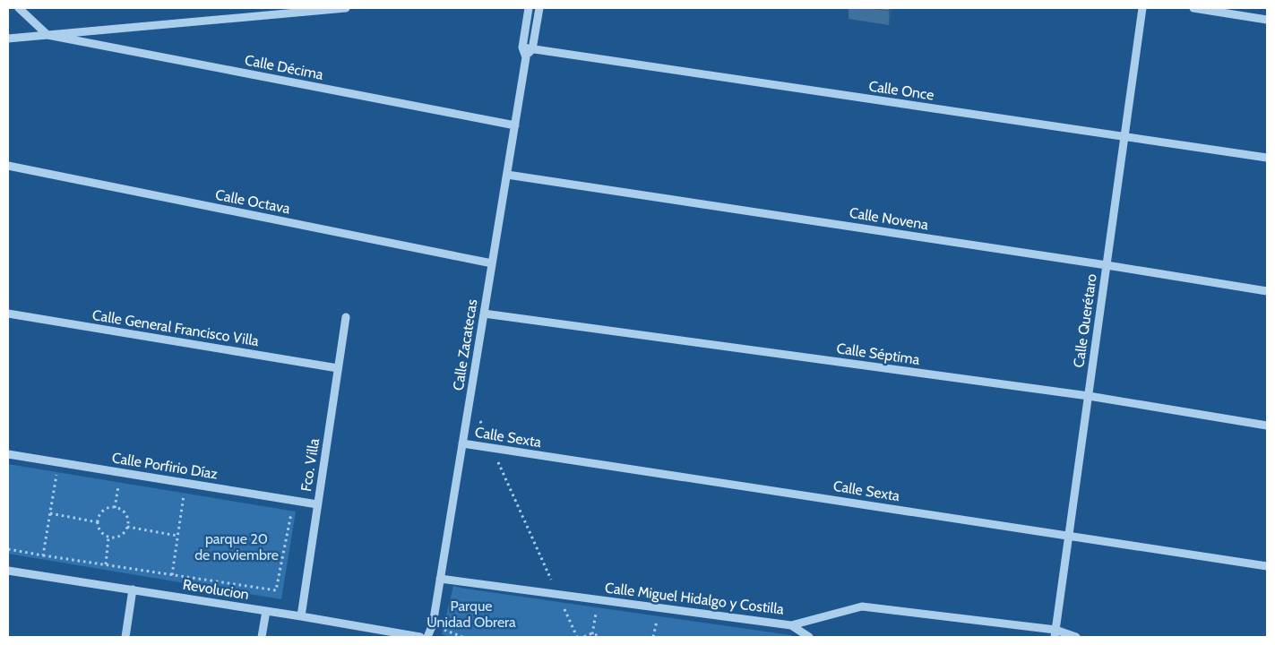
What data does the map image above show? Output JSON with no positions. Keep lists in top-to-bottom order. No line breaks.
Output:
{"streets":{"street":["Calle Décima","Calle Once","Calle Octava","Calle Novena","Calle Querétaro","Calle General Francisco Villa","Calle Zacatecas","Calle Séptima","Calle Sexta","Fco. Villa","Calle Porfirio Díaz","Revolucion","Calle Miguel Hidalgo y Costilla"]},"crossings":[["Calle Décima","Calle Zacatecas"],["Calle Once","Calle Querétaro"],["Calle Once","Calle Zacatecas"],["Calle Octava","Calle Zacatecas"],["Calle Novena","Calle Querétaro"],["Calle Novena","Calle Zacatecas"],["Calle Querétaro","Calle Séptima"],["Calle Querétaro","Calle Sexta"],["Calle Querétaro","Calle Miguel Hidalgo y Costilla"],["Calle General Francisco Villa","Fco. Villa"],["Calle Zacatecas","Calle Séptima"],["Calle Zacatecas","Calle Sexta"],["Calle Zacatecas","Calle Miguel Hidalgo y Costilla"],["Fco. Villa","Calle Porfirio Díaz"],["Fco. Villa","Revolucion"]],"parks":["parque 20 de noviembre","Parque Unidad Obrera"]}
